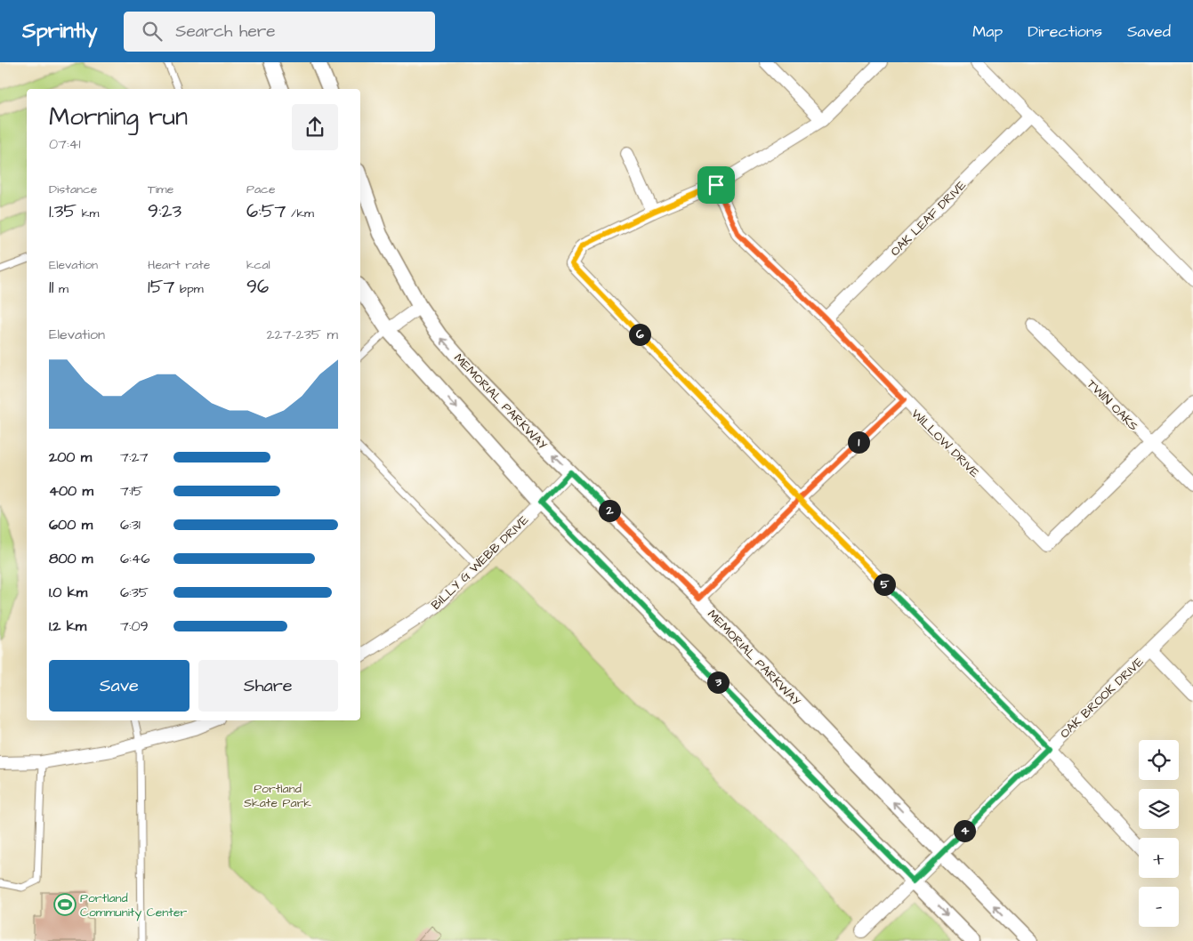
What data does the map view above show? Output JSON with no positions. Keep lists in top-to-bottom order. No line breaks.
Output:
{"streets":{"street":["OAK LEAF DRIVE","MEMORIAL PARKWAY","TWIN OAKS","WILLOW DRIVE","BILLY G WEBB DRIVE","OAK BROOK DRIVE"]},"crossings":[["OAK LEAF DRIVE","WILLOW DRIVE"],["MEMORIAL PARKWAY","BILLY G WEBB DRIVE"],["MEMORIAL PARKWAY","OAK BROOK DRIVE"],["TWIN OAKS","WILLOW DRIVE"]],"parks":["Portland Skate Park"],"places":{"sports":["Portland Community Center"]},"page":{"header":"Sprintly","search":"Search here","nav":["Map","Directions","Saved"],"heading":["Morning run","07:41"],"stats":[["Distance","1.35 km"],["Time","9:23"],["Pace","6:57 /km"],["Elevation","11 m"],["Heart rate","157 bpm"],["kcal","96"]],"chart":["Elevation","227–235 m"],"pins":["6","1","2","5","3","4"],"list":[{"name":"200 m","note":"7:27"},{"name":"400 m","note":"7:15"},{"name":"600 m","note":"6:31"},{"name":"800 m","note":"6:46"},{"name":"1.0 km","note":"6:35"},{"name":"1.2 km","note":"7:09"}],"buttons":["Save","Share"],"map_buttons":["+","−"]}}
